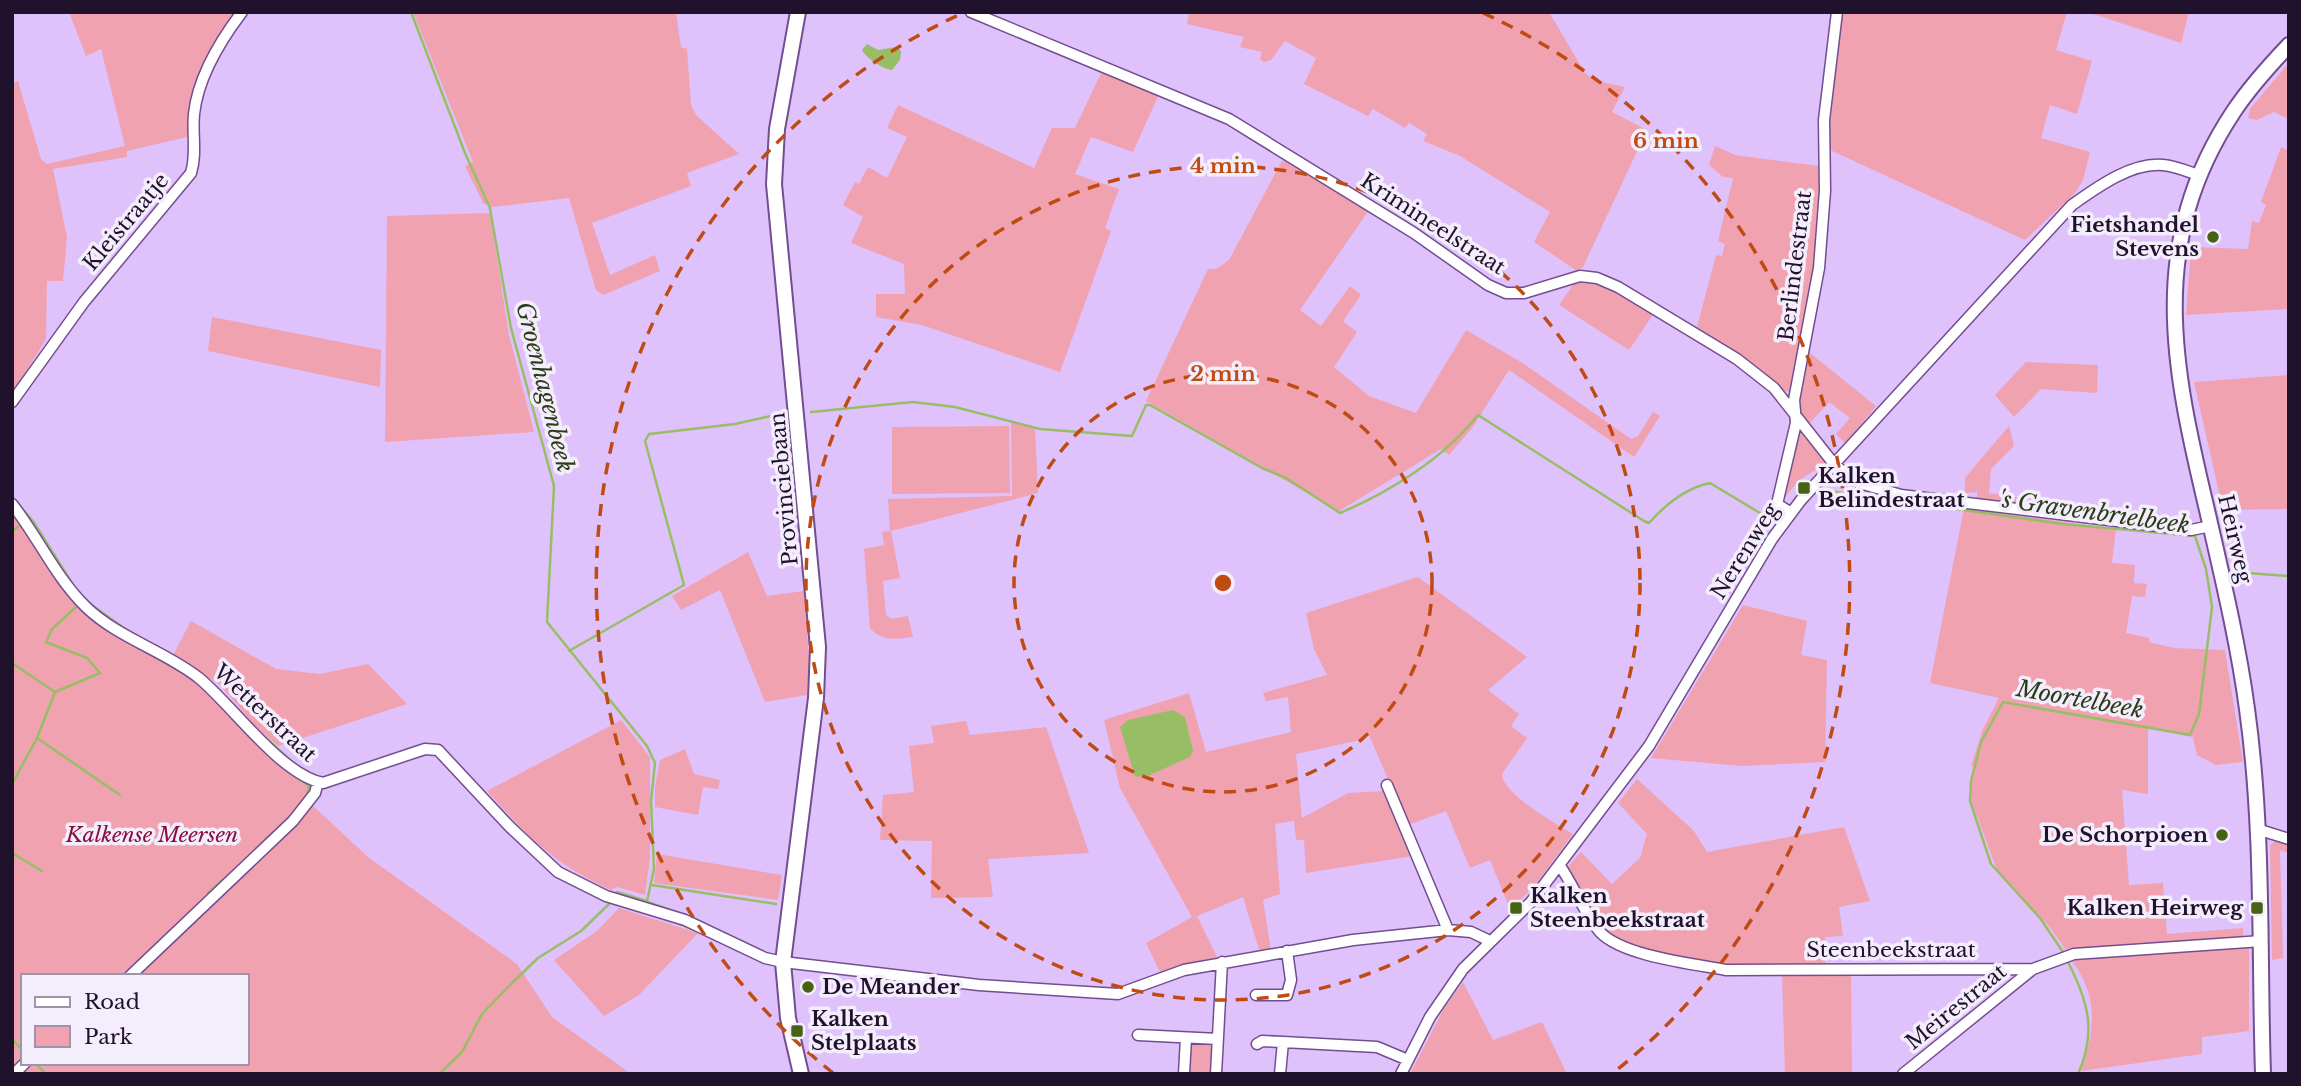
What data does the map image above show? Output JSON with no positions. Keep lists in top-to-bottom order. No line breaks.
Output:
{"streets":{"main road":["Provinciebaan","Heirweg"],"street":["Kleistraatje","Krimineelstraat","Berlindestraat","Nerenweg","Wetterstraat","Steenbeekstraat","Meirestraat"]},"crossings":[["Krimineelstraat","Berlindestraat"],["Krimineelstraat","Heirweg"],["Krimineelstraat","Nerenweg"],["Berlindestraat","Nerenweg"],["Provinciebaan","Wetterstraat"],["Heirweg","Nerenweg"],["Heirweg","Steenbeekstraat"],["Nerenweg","Steenbeekstraat"],["Steenbeekstraat","Meirestraat"]],"water":["Groenhagenbeek","'s Gravenbrielbeek","Moortelbeek"],"parks":["Kalkense Meersen"],"places":{"other":["Fietshandel Stevens","De Schorpioen","De Meander"],"transit":["Kalken Belindestraat","Kalken Steenbeekstraat","Kalken Heirweg","Kalken Stelplaats"]},"legend":["Road","Park"],"rings":["6 min","4 min","2 min"]}
